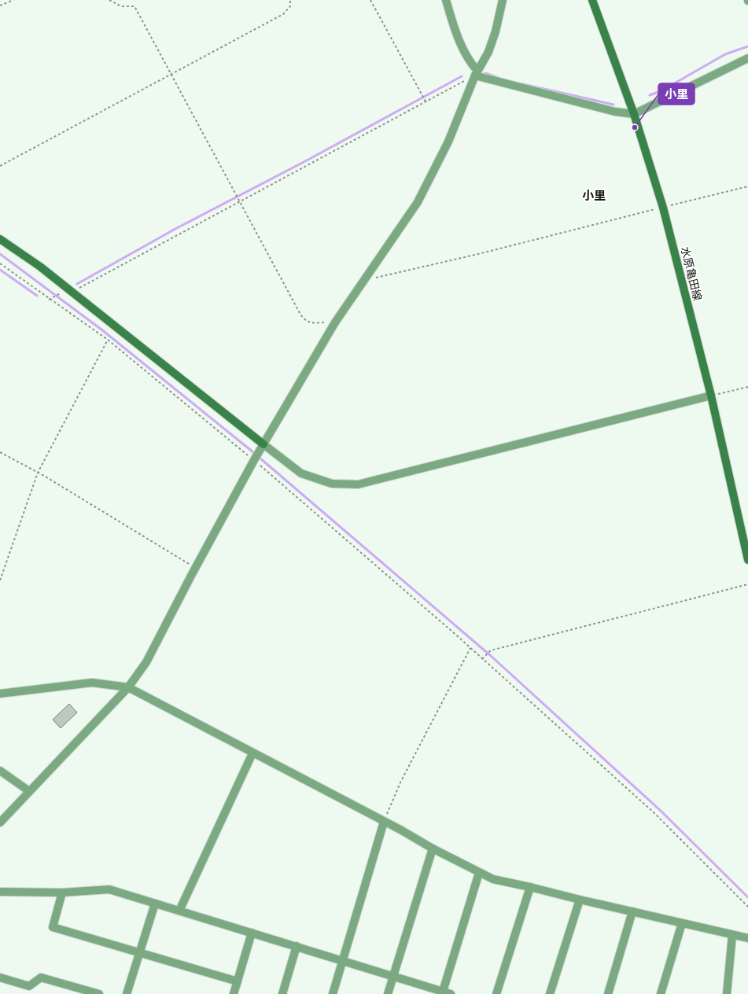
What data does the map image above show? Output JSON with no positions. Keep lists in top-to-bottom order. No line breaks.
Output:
{"streets":{"main road":["水原亀田線"]},"districts":["小里"],"places":["小里"]}
